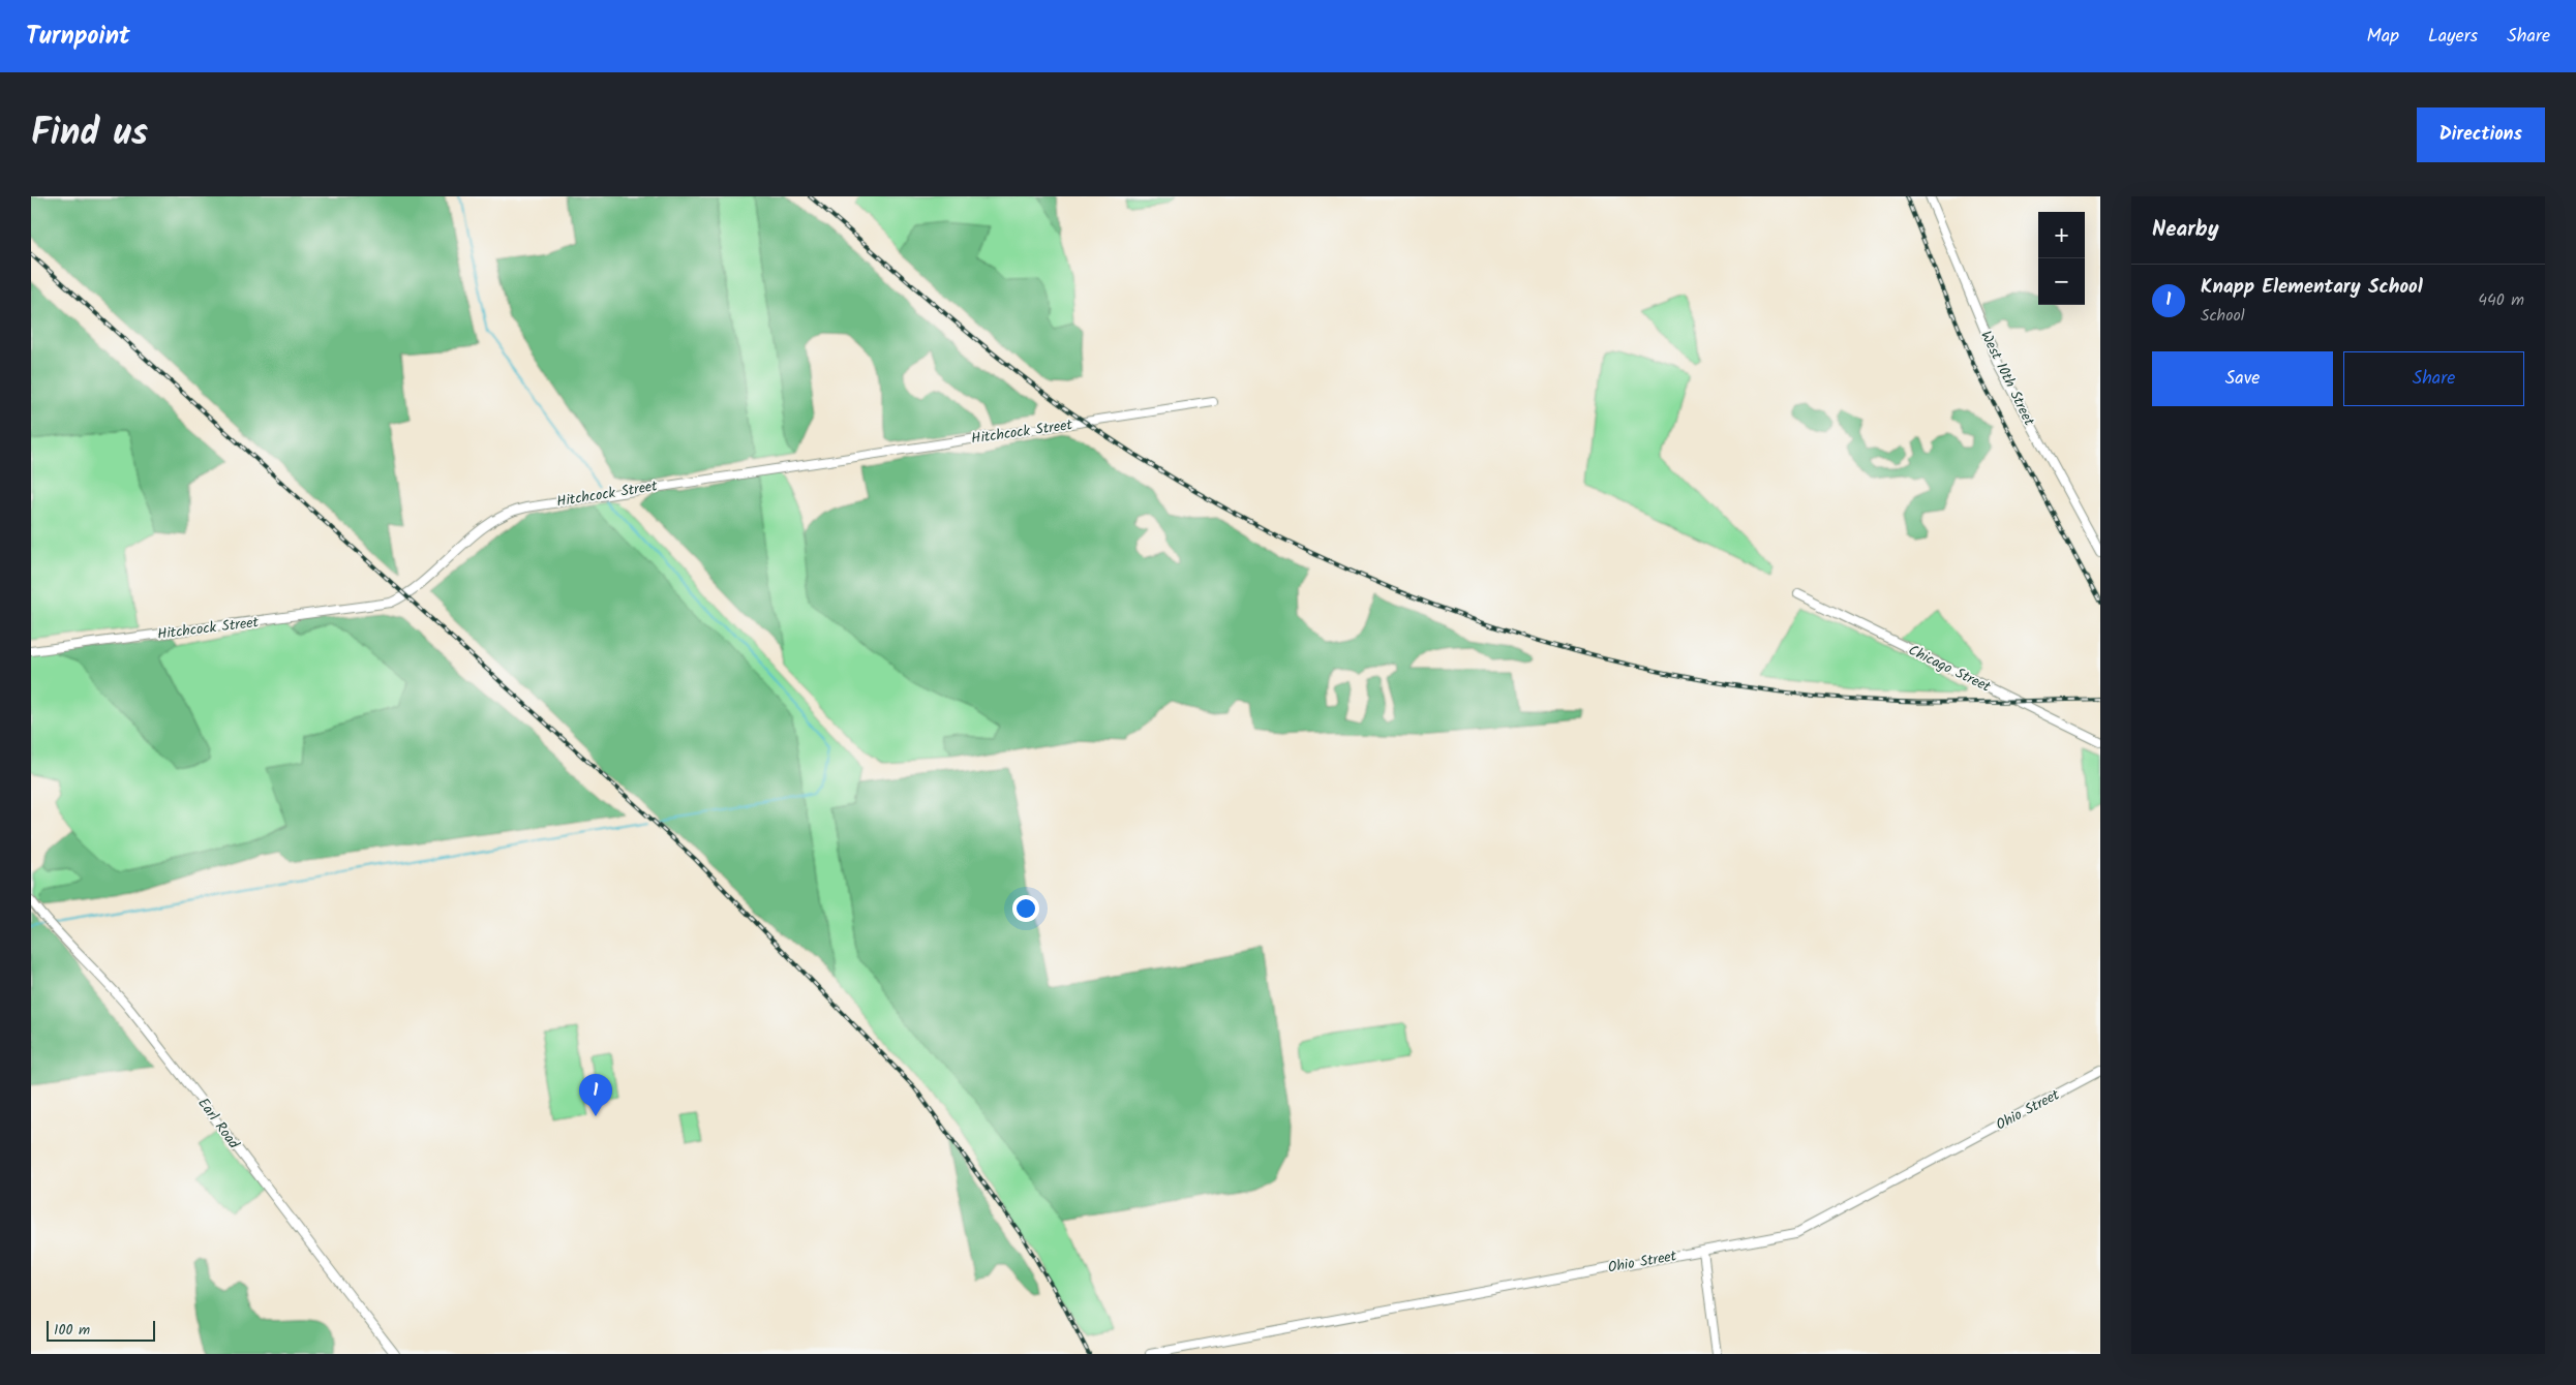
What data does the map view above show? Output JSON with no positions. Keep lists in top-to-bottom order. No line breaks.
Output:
{"streets":{"street":["West 10th Street","Hitchcock Street","Chicago Street","Ohio Street","Earl Road"]},"scale_bar":"100 m","page":{"header":"Turnpoint","nav":["Map","Layers","Share"],"title":"Find us","buttons":["Directions",["Save","Share"]],"heading":"Nearby","map_buttons":["+","−"],"list":[{"mark":"1","name":"Knapp Elementary School","note":"School","value":"440 m"}],"pins":"1","scale":"100 m"}}
